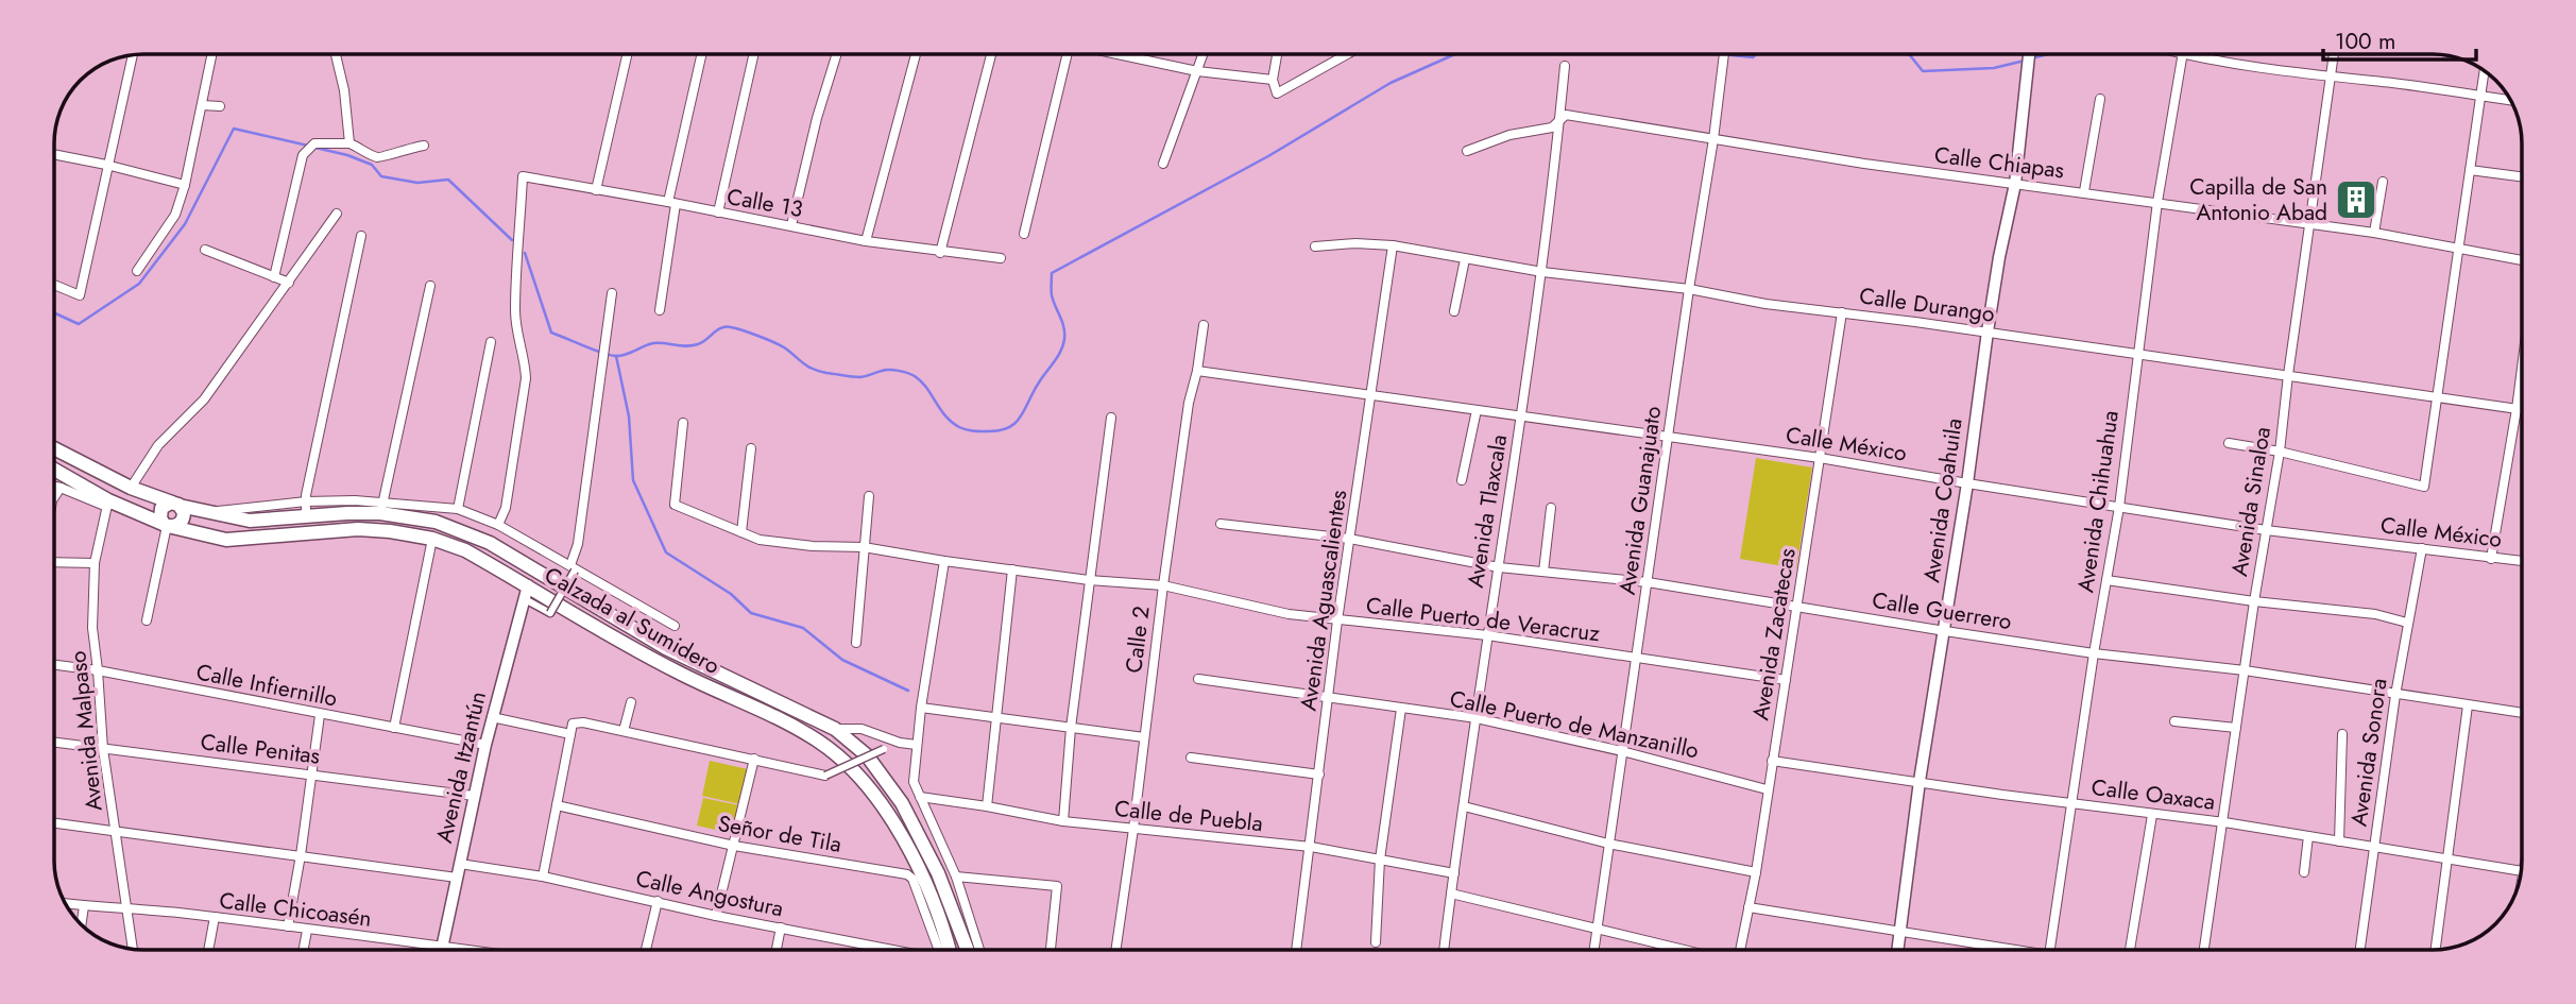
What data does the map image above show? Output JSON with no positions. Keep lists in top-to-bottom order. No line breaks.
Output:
{"streets":{"main road":["Calzada al Sumidero"],"street":["Calle Chiapas","Calle 13","Calle Durango","Calle México","Avenida Guanajuato","Avenida Coahuila","Avenida Chihuahua","Avenida Sinaloa","Avenida Tlaxcala","Avenida Aguascalientes","Calle Guerrero","Calle Puerto de Veracruz","Avenida Zacatecas","Calle 2","Calle Infiernillo","Calle Puerto de Manzanillo","Avenida Malpaso","Calle Penitas","Avenida Sonora","Avenida Itzantún","Calle Oaxaca","Calle de Puebla","Señor de Tila","Calle Angostura","Calle Chicoasén"]},"crossings":[["Calle Chiapas","Avenida Guanajuato"],["Calle Chiapas","Avenida Coahuila"],["Calle Chiapas","Avenida Chihuahua"],["Calle Chiapas","Avenida Sinaloa"],["Calle Chiapas","Avenida Tlaxcala"],["Calle Durango","Avenida Guanajuato"],["Calle Durango","Avenida Coahuila"],["Calle Durango","Avenida Chihuahua"],["Calle Durango","Avenida Sinaloa"],["Calle Durango","Avenida Tlaxcala"],["Calle Durango","Avenida Aguascalientes"],["Calle Durango","Avenida Zacatecas"],["Calle México","Avenida Guanajuato"],["Calle México","Avenida Coahuila"],["Calle México","Avenida Chihuahua"],["Calle México","Avenida Sinaloa"],["Calle México","Avenida Tlaxcala"],["Calle México","Avenida Aguascalientes"],["Calle México","Avenida Zacatecas"],["Calle México","Calle 2"],["Calle México","Avenida Sonora"],["Avenida Guanajuato","Calle Guerrero"],["Avenida Guanajuato","Calle Puerto de Veracruz"],["Avenida Guanajuato","Calle Puerto de Manzanillo"],["Avenida Coahuila","Calle Guerrero"],["Avenida Coahuila","Calle Oaxaca"],["Avenida Chihuahua","Calle Guerrero"],["Avenida Chihuahua","Calle Oaxaca"],["Avenida Sinaloa","Calle Guerrero"],["Avenida Sinaloa","Calle Oaxaca"],["Avenida Tlaxcala","Calle Guerrero"],["Avenida Tlaxcala","Calle Puerto de Veracruz"],["Avenida Tlaxcala","Calle Puerto de Manzanillo"],["Avenida Tlaxcala","Calle de Puebla"],["Avenida Aguascalientes","Calle Guerrero"],["Avenida Aguascalientes","Calle Puerto de Veracruz"],["Avenida Aguascalientes","Calle Puerto de Manzanillo"],["Avenida Aguascalientes","Calle de Puebla"],["Calle Guerrero","Avenida Zacatecas"],["Calle Guerrero","Avenida Sonora"],["Calle Puerto de Veracruz","Avenida Zacatecas"],["Calle Puerto de Veracruz","Calle 2"],["Calzada al Sumidero","Avenida Malpaso"],["Calzada al Sumidero","Avenida Itzantún"],["Avenida Zacatecas","Calle Puerto de Manzanillo"],["Avenida Zacatecas","Calle Oaxaca"],["Calle 2","Calle de Puebla"],["Calle Infiernillo","Avenida Malpaso"],["Calle Infiernillo","Avenida Itzantún"],["Avenida Malpaso","Calle Penitas"],["Avenida Malpaso","Calle Chicoasén"],["Calle Penitas","Avenida Itzantún"],["Avenida Sonora","Calle Oaxaca"],["Avenida Itzantún","Calle Angostura"]],"places":{"building":["Capilla de San Antonio Abad"]},"scale_bar":"100 m"}
